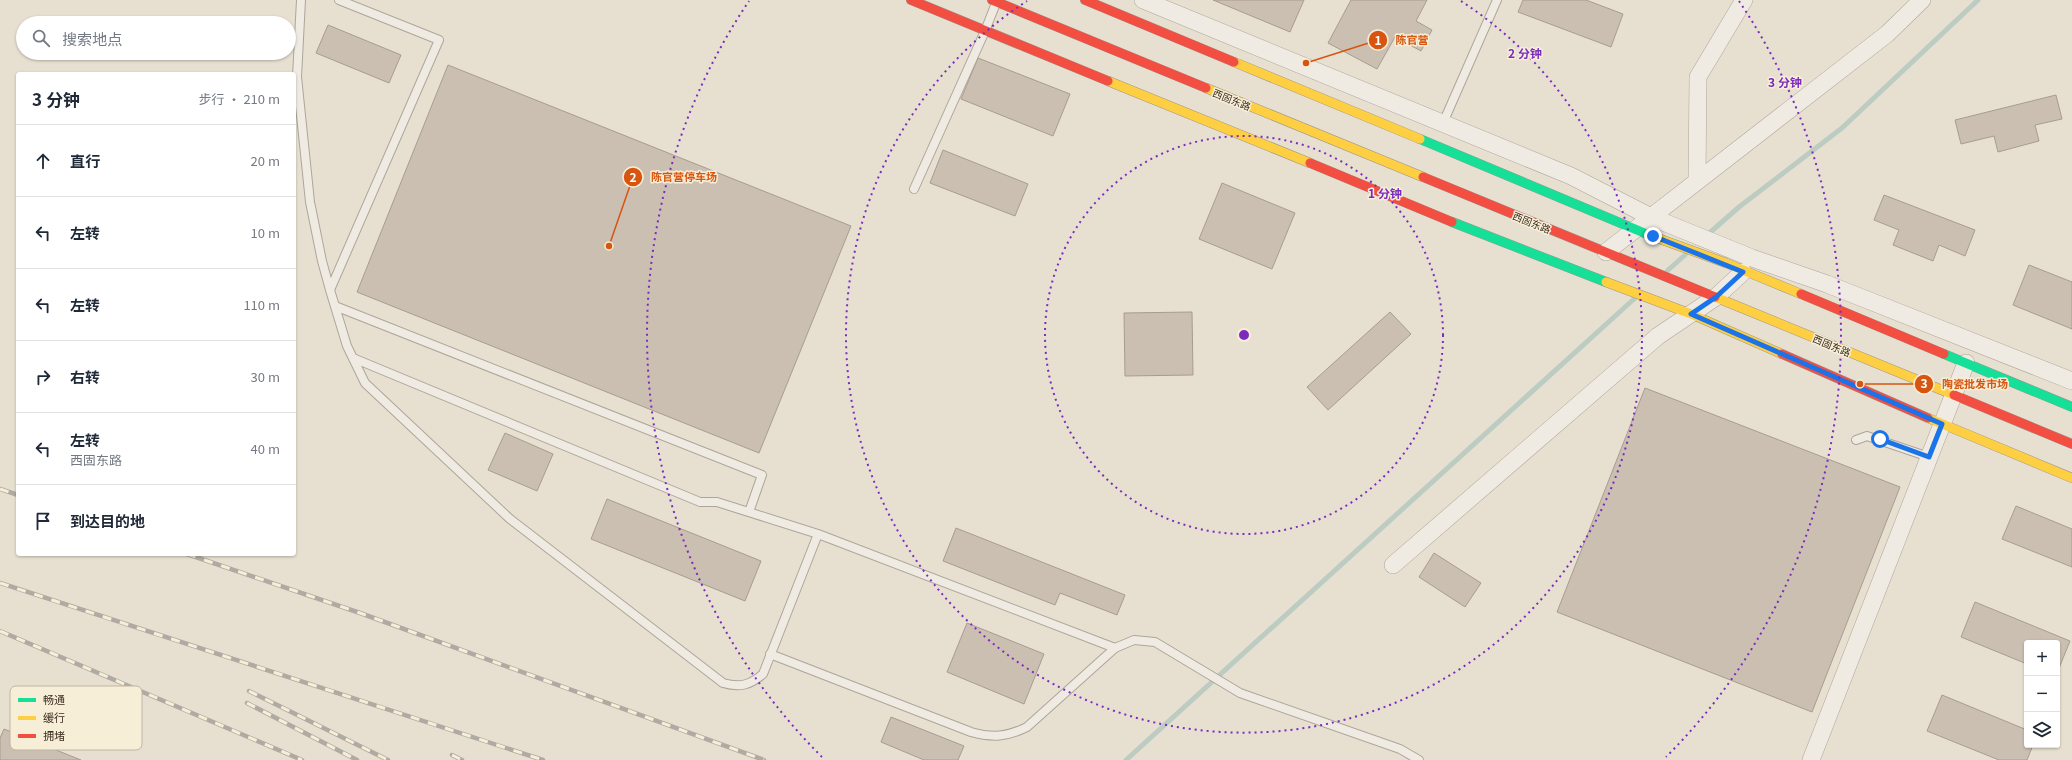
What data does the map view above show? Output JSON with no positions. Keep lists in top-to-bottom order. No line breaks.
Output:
{"streets":{"main road":["西固东路"]},"places":["陈官营","陈官营停车场","陶瓷批发市场"],"legend":["畅通","缓行","拥堵"],"page":{"search":"搜索地点","heading":["3 分钟","步行 · 210 m"],"list":[["直行","20 m"],["左转","10 m"],["左转","110 m"],["右转","30 m"],["左转","西固东路","40 m"],"到达目的地"],"map_buttons":["+","−"]},"rings":["2 分钟","3 分钟","1 分钟"]}
